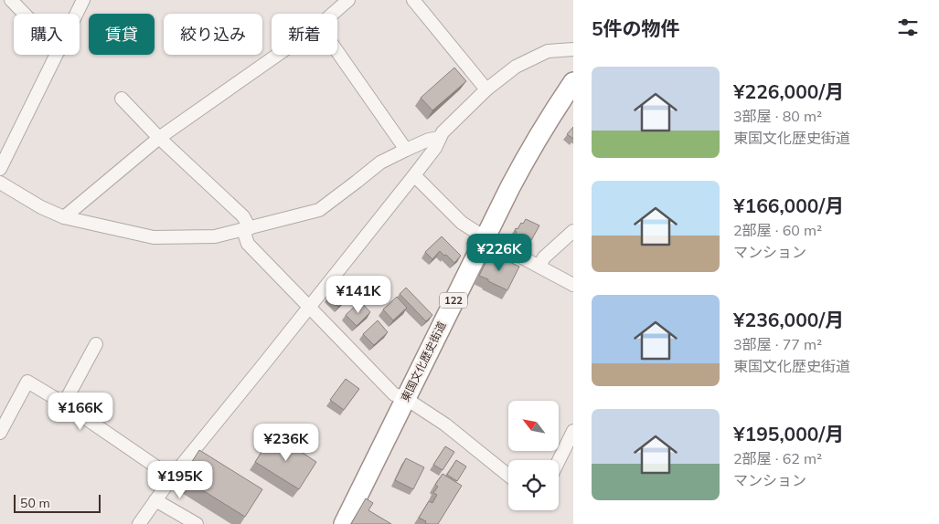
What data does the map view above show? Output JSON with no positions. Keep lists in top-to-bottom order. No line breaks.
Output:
{"streets":{"highway":["122","東国文化歴史街道"]},"scale_bar":"50 m","north":"top left","page":{"heading":"5件の物件","chip":["購入","賃貸","絞り込み","新着"],"list":[{"name":"¥226,000/月","note":"3部屋 · 80 m² · 東国文化歴史街道"},{"name":"¥166,000/月","note":"2部屋 · 60 m² · マンション"},{"name":"¥236,000/月","note":"3部屋 · 77 m² · 東国文化歴史街道"},{"name":"¥195,000/月","note":"2部屋 · 62 m² · マンション"}],"price":["¥226K","¥141K","¥166K","¥236K","¥195K"],"scale":"50 m"}}
